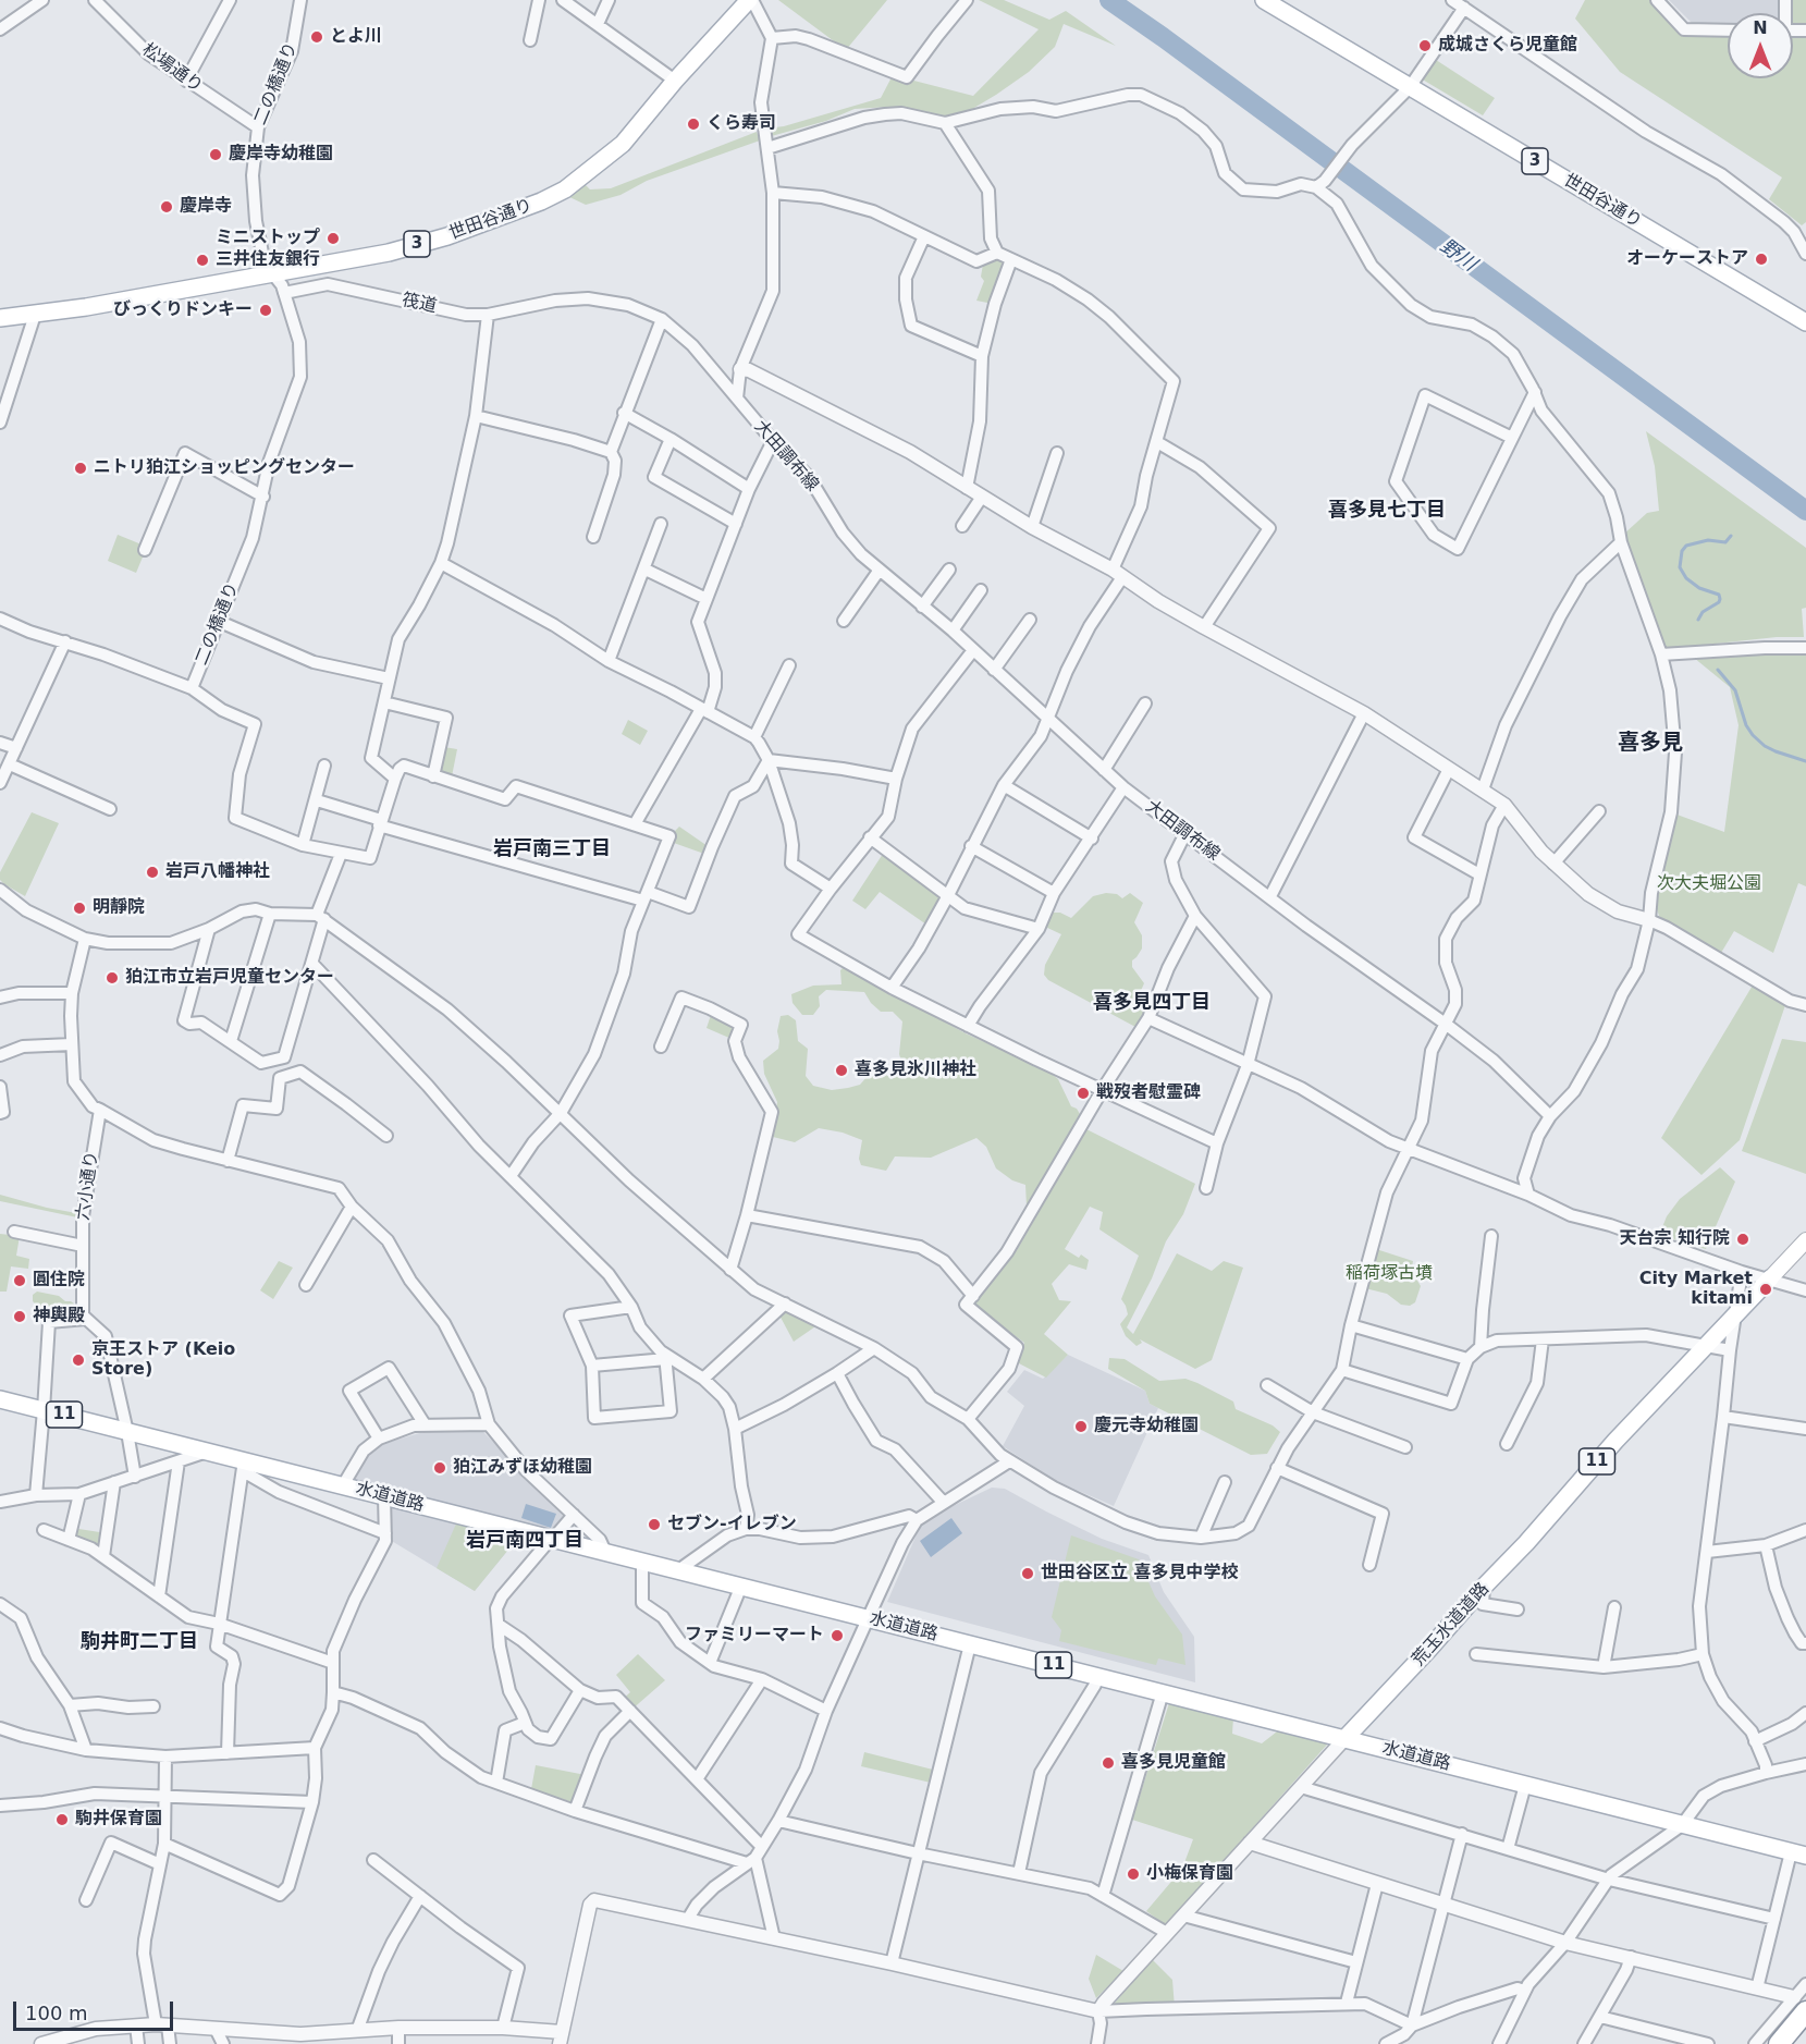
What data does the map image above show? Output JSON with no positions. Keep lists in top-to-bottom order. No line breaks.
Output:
{"streets":{"main road":["3","世田谷通り","11","水道道路","荒玉水道道路"],"street":["松場通り","二の橋通り","筏道","大田調布線","六小通り"]},"crossings":[["松場通り","二の橋通り"],["二の橋通り","世田谷通り"],["二の橋通り","筏道"],["筏道","大田調布線"],["水道道路","荒玉水道道路"]],"districts":["喜多見七丁目","喜多見","岩戸南三丁目","喜多見四丁目","岩戸南四丁目","駒井町二丁目"],"water":["野川"],"parks":["次大夫堀公園","稲荷塚古墳"],"places":["とよ川","成城さくら児童館","くら寿司","慶岸寺幼稚園","慶岸寺","ミニストップ","オーケーストア","三井住友銀行","びっくりドンキー","ニトリ狛江ショッピングセンター","岩戸八幡神社","明靜院","狛江市立岩戸児童センター","喜多見氷川神社","戦歿者慰霊碑","天台宗 知行院","圓住院","City Market kitami","神輿殿","京王ストア (Keio Store)","慶元寺幼稚園","狛江みずほ幼稚園","セブン-イレブン","世田谷区立 喜多見中学校","ファミリーマート","喜多見児童館","駒井保育園","小梅保育園"],"scale_bar":"100 m","north":"top"}
